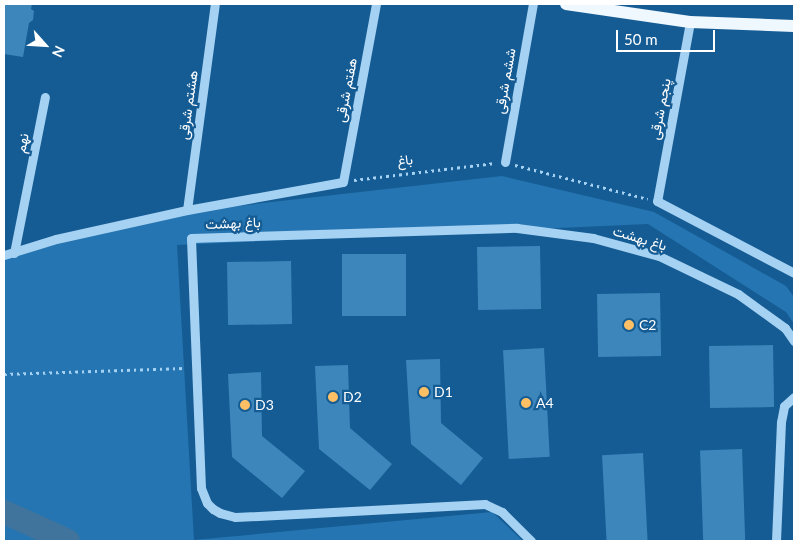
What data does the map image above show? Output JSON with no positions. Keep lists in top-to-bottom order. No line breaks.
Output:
{"streets":{"street":["ششم شرقی","هفتم شرقی","هشتم شرقی","پنجم شرقی","نهم","باغ بهشت"],"path":["باغ"]},"crossings":[["ششم شرقی","باغ"],["هفتم شرقی","باغ"],["پنجم شرقی","باغ"]],"places":["C2","D1","D2","A4","D3"],"scale_bar":"50 m","north":"bottom right"}
